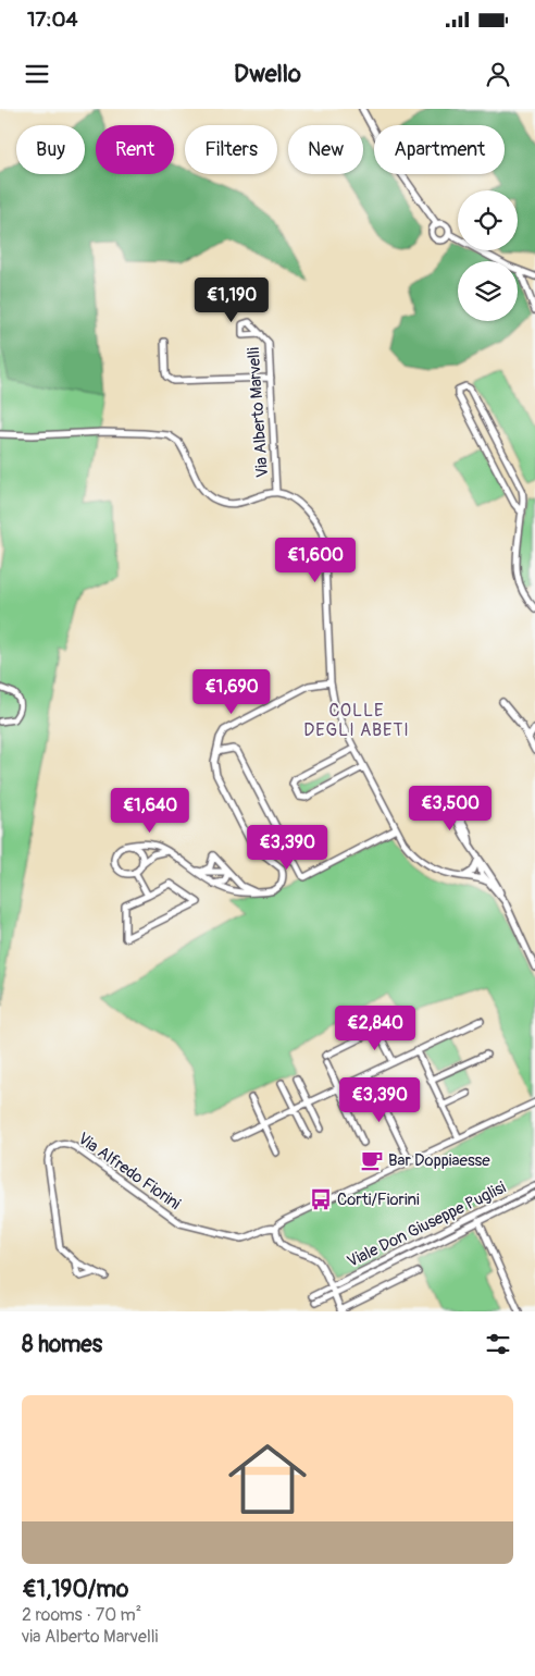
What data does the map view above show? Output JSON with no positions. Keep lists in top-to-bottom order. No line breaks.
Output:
{"streets":{"street":["Via Alberto Marvelli","Via Alfredo Fiorini","Viale Don Giuseppe Puglisi"]},"districts":["COLLE DEGLI ABETI"],"places":{"cafe":["Bar Doppiaesse"],"bus stop":["Corti/Fiorini"]},"page":{"status":"17:04","header":"Dwello","chip":["Buy","Rent","Filters","New","Apartment"],"price":["€1,190","€1,600","€1,690","€3,500","€1,640","€3,390","€2,840","€3,390"],"heading":"8 homes","list":[{"name":"€1,190/mo","note":"2 rooms · 70 m² · via Alberto Marvelli"}]}}
